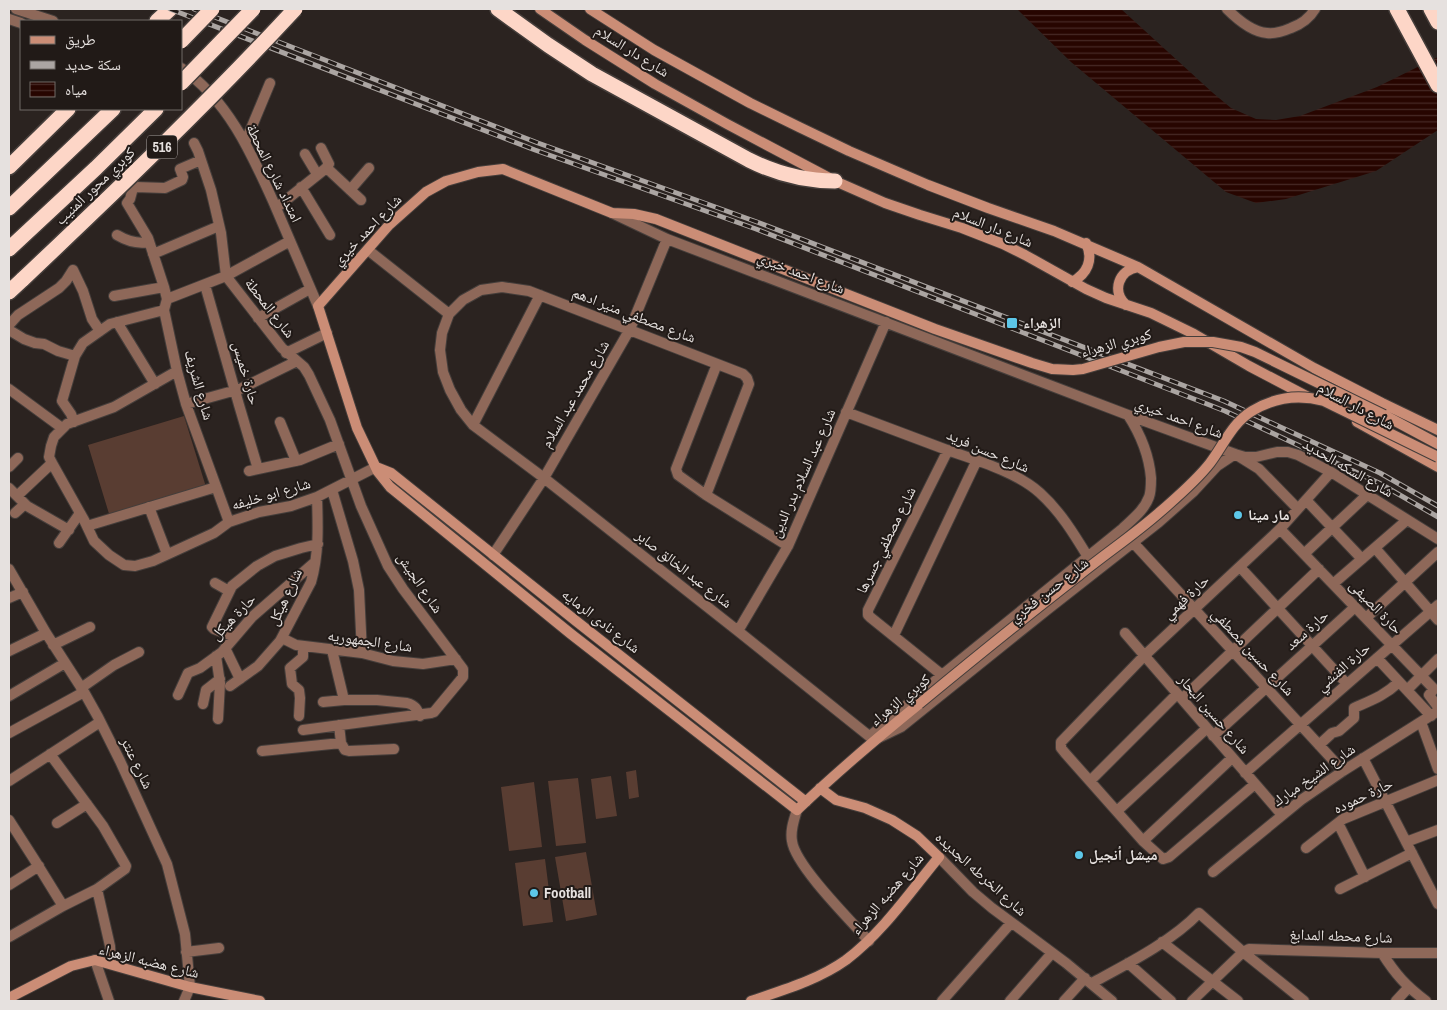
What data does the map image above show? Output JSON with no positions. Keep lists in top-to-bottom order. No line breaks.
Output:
{"streets":{"highway":["516","كوبري محور المنيب"],"main road":["شارع دار السلام","شارع احمد خيري","كوبري الزهراء","شارع نادى الرمايه","شارع الخرطه الجديده","شارع هضبه الزهراء"],"street":["امتداد شارع المحطة","شارع المحطة","شارع مصطفي منير ادهم","حارة خميس","شارع الشريف","شارع محمد عبد السلام","شارع حسن فريد","شارع السكه الحديد","شارع عبد السلام بدر الدين","شارع ابو خليفه","شارع مصطفي جسرها","شارع عبد الخالق صابر","شارع الجيش","شارع حسن فخري","شارع هيكل","حارة فهمي","حارة الصيفى","حارة هيكل","حارة سعد","شارع الجمهوريه","شارع حسين مصطفي","حارة الفنشي","شارع حسين البحار","شارع عنتر","شارع الشيخ مبارك","حارة حموده","شارع محطه المدابغ"]},"crossings":[["امتداد شارع المحطة","شارع احمد خيري"],["امتداد شارع المحطة","شارع نادى الرمايه"],["شارع احمد خيري","كوبري الزهراء"],["شارع احمد خيري","شارع محمد عبد السلام"],["شارع احمد خيري","شارع السكه الحديد"],["شارع احمد خيري","شارع عبد السلام بدر الدين"],["شارع احمد خيري","شارع حسن فخري"],["شارع احمد خيري","حارة فهمي"],["شارع احمد خيري","شارع نادى الرمايه"],["شارع المحطة","شارع الشريف"],["شارع المحطة","شارع ابو خليفه"],["شارع المحطة","شارع الجيش"],["شارع مصطفي منير ادهم","شارع محمد عبد السلام"],["شارع مصطفي منير ادهم","شارع عبد الخالق صابر"],["كوبري الزهراء","شارع عبد الخالق صابر"],["كوبري الزهراء","شارع حسن فخري"],["كوبري الزهراء","شارع نادى الرمايه"],["كوبري الزهراء","شارع الخرطه الجديده"],["شارع الشريف","شارع ابو خليفه"],["شارع محمد عبد السلام","شارع عبد الخالق صابر"],["شارع محمد عبد السلام","شارع نادى الرمايه"],["شارع حسن فريد","شارع عبد السلام بدر الدين"],["شارع حسن فريد","شارع مصطفي جسرها"],["شارع حسن فريد","شارع حسن فخري"],["شارع السكه الحديد","شارع حسن فخري"],["شارع السكه الحديد","حارة فهمي"],["شارع عبد السلام بدر الدين","شارع عبد الخالق صابر"],["شارع ابو خليفه","شارع الجيش"],["شارع ابو خليفه","شارع هيكل"],["شارع ابو خليفه","شارع نادى الرمايه"],["شارع مصطفي جسرها","شارع حسن فخري"],["شارع عبد الخالق صابر","شارع حسن فخري"],["شارع الجيش","شارع الجمهوريه"],["شارع حسن فخري","شارع حسين مصطفي"],["شارع هيكل","حارة هيكل"],["شارع هيكل","شارع الجمهوريه"],["حارة فهمي","حارة الصيفى"],["حارة فهمي","شارع حسين مصطفي"],["حارة فهمي","شارع حسين البحار"],["حارة الصيفى","حارة سعد"],["حارة الصيفى","حارة الفنشي"],["حارة الصيفى","شارع الشيخ مبارك"],["حارة سعد","شارع حسين مصطفي"],["حارة سعد","شارع حسين البحار"],["شارع حسين مصطفي","حارة الفنشي"],["شارع حسين مصطفي","شارع الشيخ مبارك"],["حارة الفنشي","شارع حسين البحار"],["شارع حسين البحار","شارع الشيخ مبارك"],["شارع عنتر","شارع هضبه الزهراء"],["شارع الخرطه الجديده","شارع هضبه الزهراء"]],"places":{"transit":["الزهراء"],"other":["مار مينا","ميشل أنجيل","Football"]},"legend":["طريق","سكة حديد","مياه"]}
